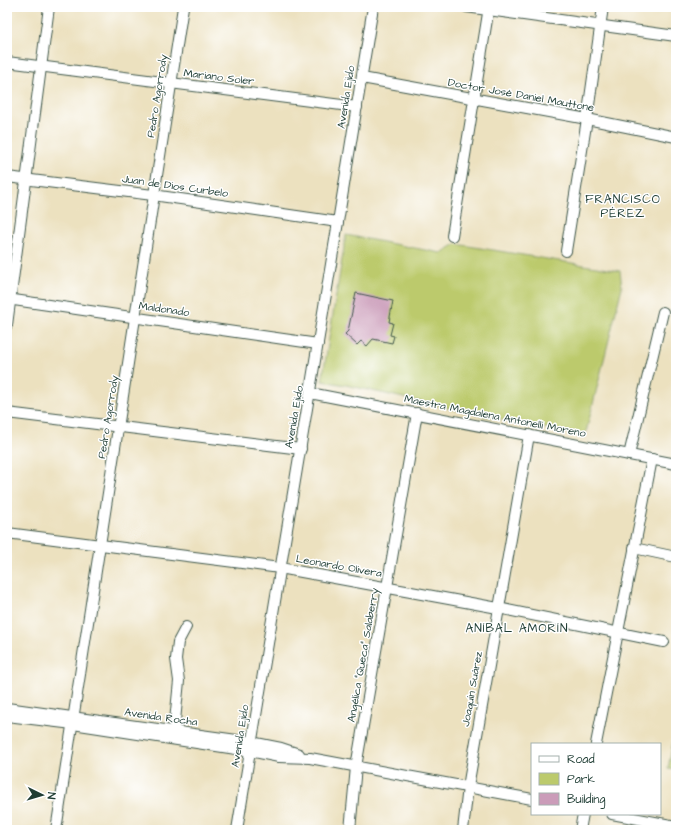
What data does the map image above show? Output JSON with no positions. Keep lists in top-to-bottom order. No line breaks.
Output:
{"streets":{"street":["Mariano Soler","Doctor José Daniel Mauttone","Pedro Agorrody","Avenida Ejido","Juan de Dios Curbelo","Maldonado","Maestra Magdalena Antonelli Moreno","Leonardo Olivera","Angélica \"Queca\" Salaberry","Joaquín Suárez","Avenida Rocha"]},"crossings":[["Mariano Soler","Pedro Agorrody"],["Mariano Soler","Avenida Ejido"],["Doctor José Daniel Mauttone","Avenida Ejido"],["Pedro Agorrody","Juan de Dios Curbelo"],["Pedro Agorrody","Maldonado"],["Pedro Agorrody","Leonardo Olivera"],["Pedro Agorrody","Avenida Rocha"],["Avenida Ejido","Juan de Dios Curbelo"],["Avenida Ejido","Maldonado"],["Avenida Ejido","Maestra Magdalena Antonelli Moreno"],["Avenida Ejido","Leonardo Olivera"],["Avenida Ejido","Avenida Rocha"],["Maestra Magdalena Antonelli Moreno","Angélica \"Queca\" Salaberry"],["Maestra Magdalena Antonelli Moreno","Joaquín Suárez"],["Leonardo Olivera","Angélica \"Queca\" Salaberry"],["Leonardo Olivera","Joaquín Suárez"],["Angélica \"Queca\" Salaberry","Avenida Rocha"],["Joaquín Suárez","Avenida Rocha"]],"districts":["FRANCISCO PÉREZ","ANÍBAL AMORÍN"],"legend":["Road","Park","Building"],"north":"right"}
